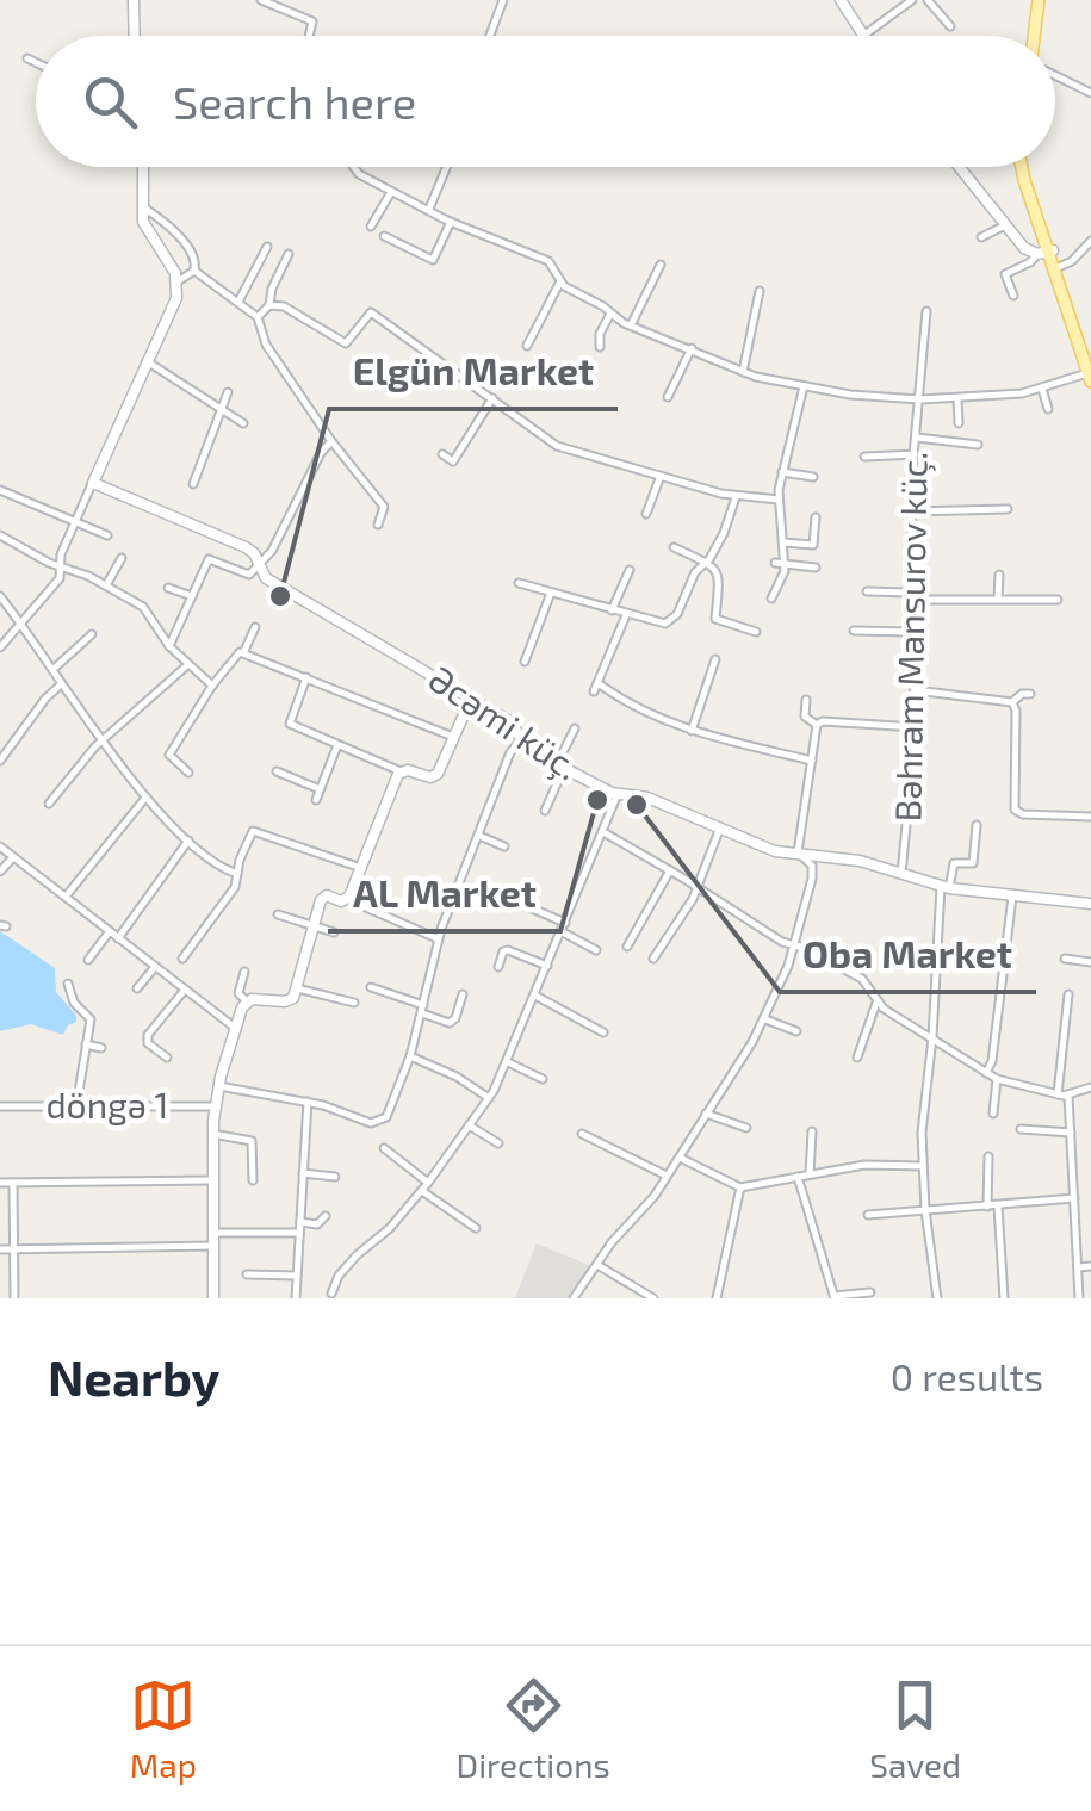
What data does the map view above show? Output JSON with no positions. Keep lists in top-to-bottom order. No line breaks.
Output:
{"streets":{"street":["Bəhram Mansurov küç.","Əcəmi küç.","döngə 1"]},"crossings":[["Bəhram Mansurov küç.","Əcəmi küç."]],"places":["Elgün Market","AL Market","Oba Market"],"page":{"search":"Search here","heading":["Nearby","0 results"],"nav":["Map","Directions","Saved"]}}
